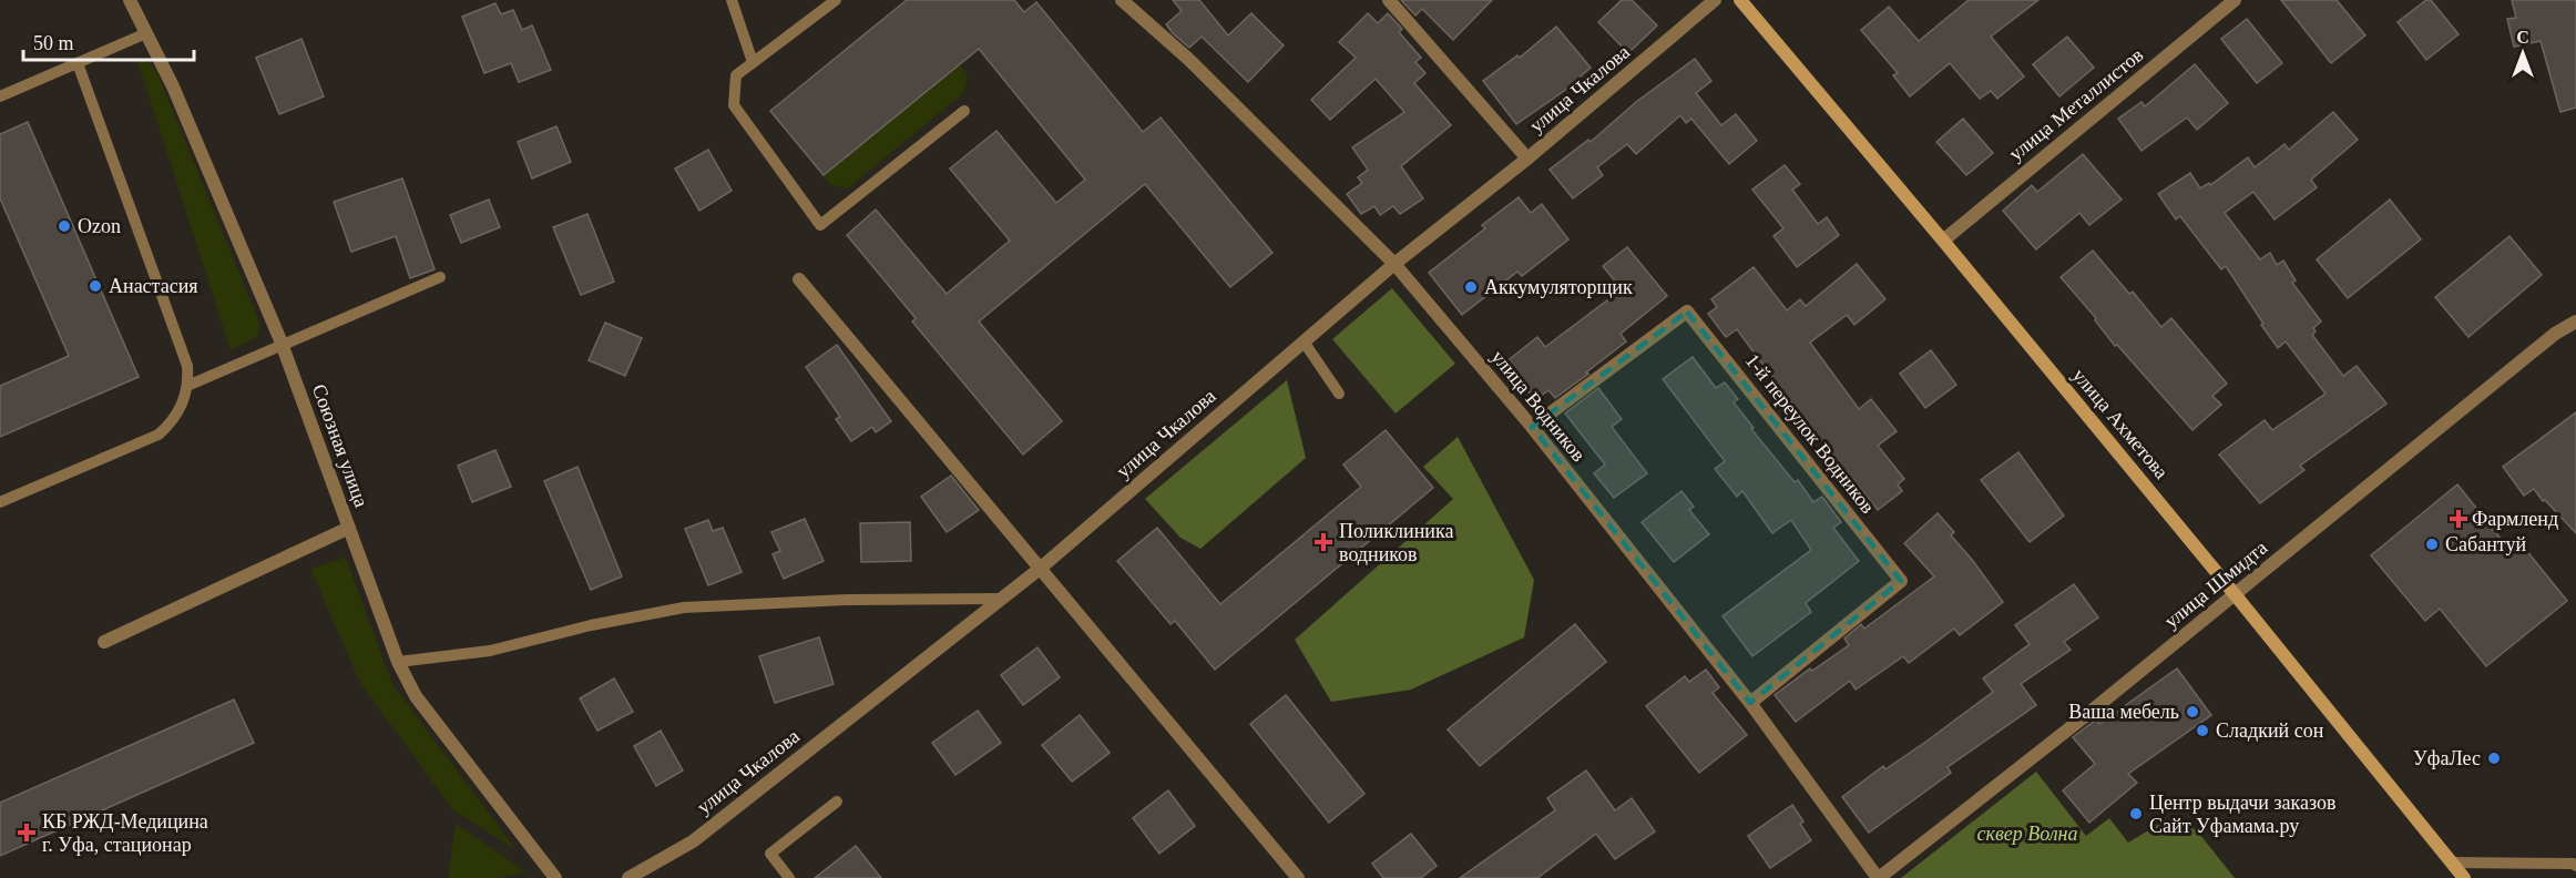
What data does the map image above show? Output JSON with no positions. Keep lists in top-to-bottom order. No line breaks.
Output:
{"streets":{"main road":["улица Ахметова"],"street":["улица Чкалова","улица Металлистов","улица Водников","1-й переулок Водников","Союзная улица","улица Шмидта"]},"crossings":[["улица Чкалова","улица Водников"],["улица Металлистов","улица Ахметова"],["улица Водников","1-й переулок Водников"],["улица Водников","улица Шмидта"],["улица Ахметова","улица Шмидта"]],"parks":["сквер Волна"],"places":{"other":["Ozon","Анастасия","Аккумуляторщик","Сабантуй","Ваша мебель","Сладкий сон","УфаЛес","Центр выдачи заказов Сайт Уфамама.ру"],"health":["Фармленд","Поликлиника водников","КБ РЖД-Медицина г. Уфа, стационар"]},"scale_bar":"50 m","north":"top"}
